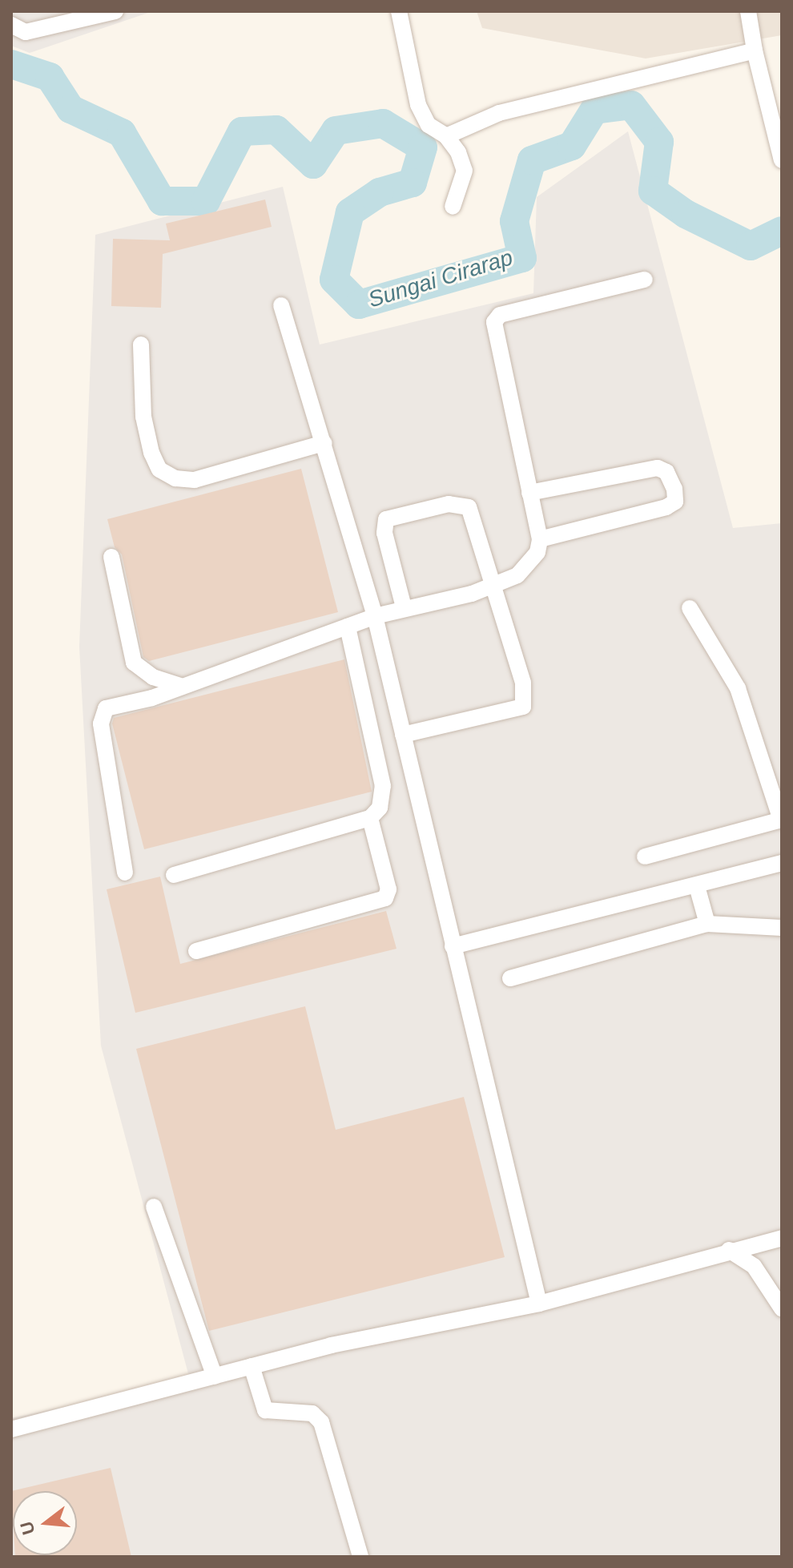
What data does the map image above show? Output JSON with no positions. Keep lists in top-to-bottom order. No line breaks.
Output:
{"water":["Sungai Cirarap"],"north":"left"}
